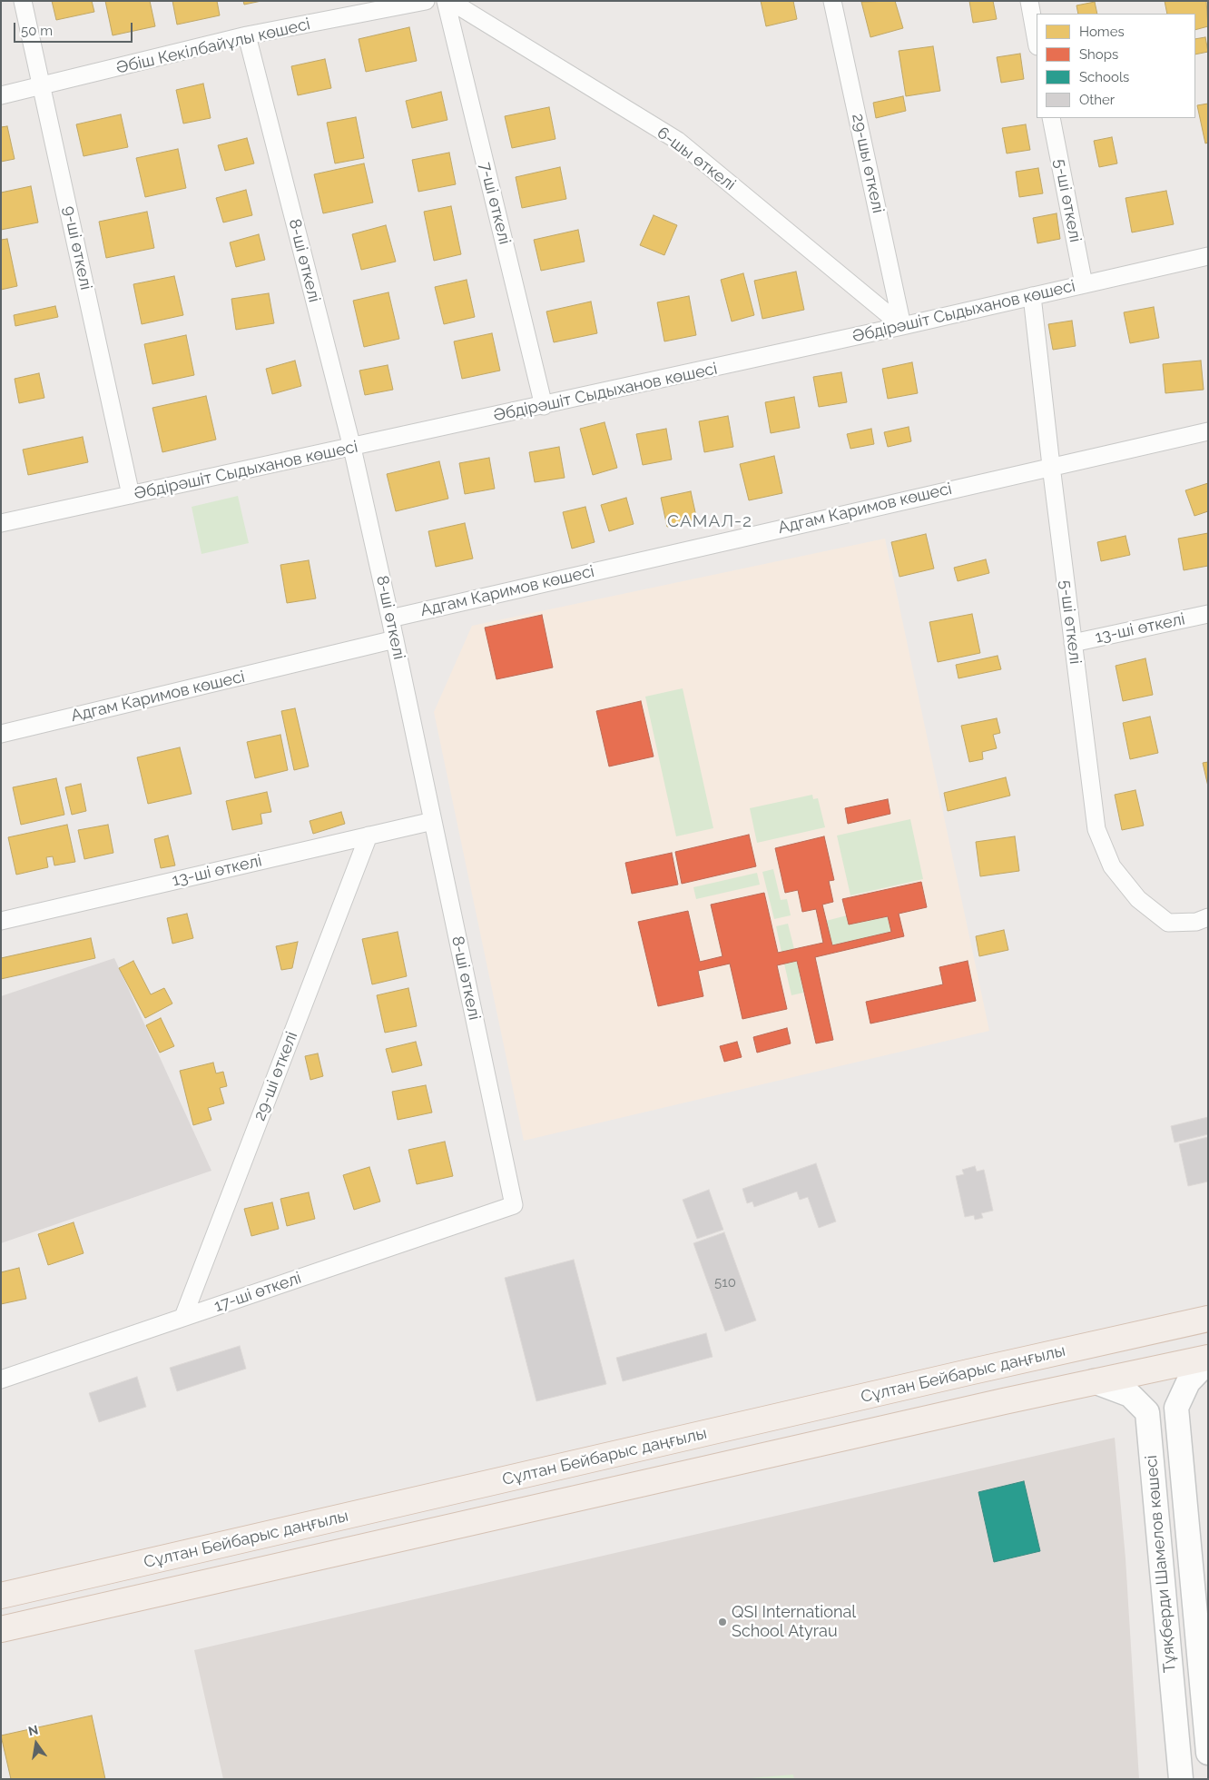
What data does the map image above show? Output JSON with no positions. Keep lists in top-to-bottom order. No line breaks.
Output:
{"streets":{"main road":["Сұлтан Бейбарыс даңғылы"],"street":["Әбіш Кекілбайұлы көшесі","6-шы өткелі","29-шы өткелі","5-ші өткелі","7-ші өткелі","9-ші өткелі","8-ші өткелі","Әбдірәшіт Сыдыханов көшесі","Адгам Каримов көшесі","13-ші өткелі","29-ші өткелі","17-ші өткелі","Тұяқберди Шамелов көшесі"]},"crossings":[["Әбіш Кекілбайұлы көшесі","9-ші өткелі"],["Әбіш Кекілбайұлы көшесі","8-ші өткелі"],["6-шы өткелі","29-шы өткелі"],["6-шы өткелі","Әбдірәшіт Сыдыханов көшесі"],["29-шы өткелі","Әбдірәшіт Сыдыханов көшесі"],["5-ші өткелі","Әбдірәшіт Сыдыханов көшесі"],["5-ші өткелі","Адгам Каримов көшесі"],["5-ші өткелі","13-ші өткелі"],["7-ші өткелі","Әбдірәшіт Сыдыханов көшесі"],["9-ші өткелі","Әбдірәшіт Сыдыханов көшесі"],["8-ші өткелі","Әбдірәшіт Сыдыханов көшесі"],["8-ші өткелі","Адгам Каримов көшесі"],["8-ші өткелі","13-ші өткелі"],["8-ші өткелі","17-ші өткелі"],["13-ші өткелі","29-ші өткелі"],["29-ші өткелі","17-ші өткелі"],["Сұлтан Бейбарыс даңғылы","Тұяқберди Шамелов көшесі"]],"districts":["САМАЛ-2"],"places":["QSI International School Atyrau"],"house_numbers":["510"],"legend":["Homes","Shops","Schools","Other"],"scale_bar":"50 m","north":"top"}
